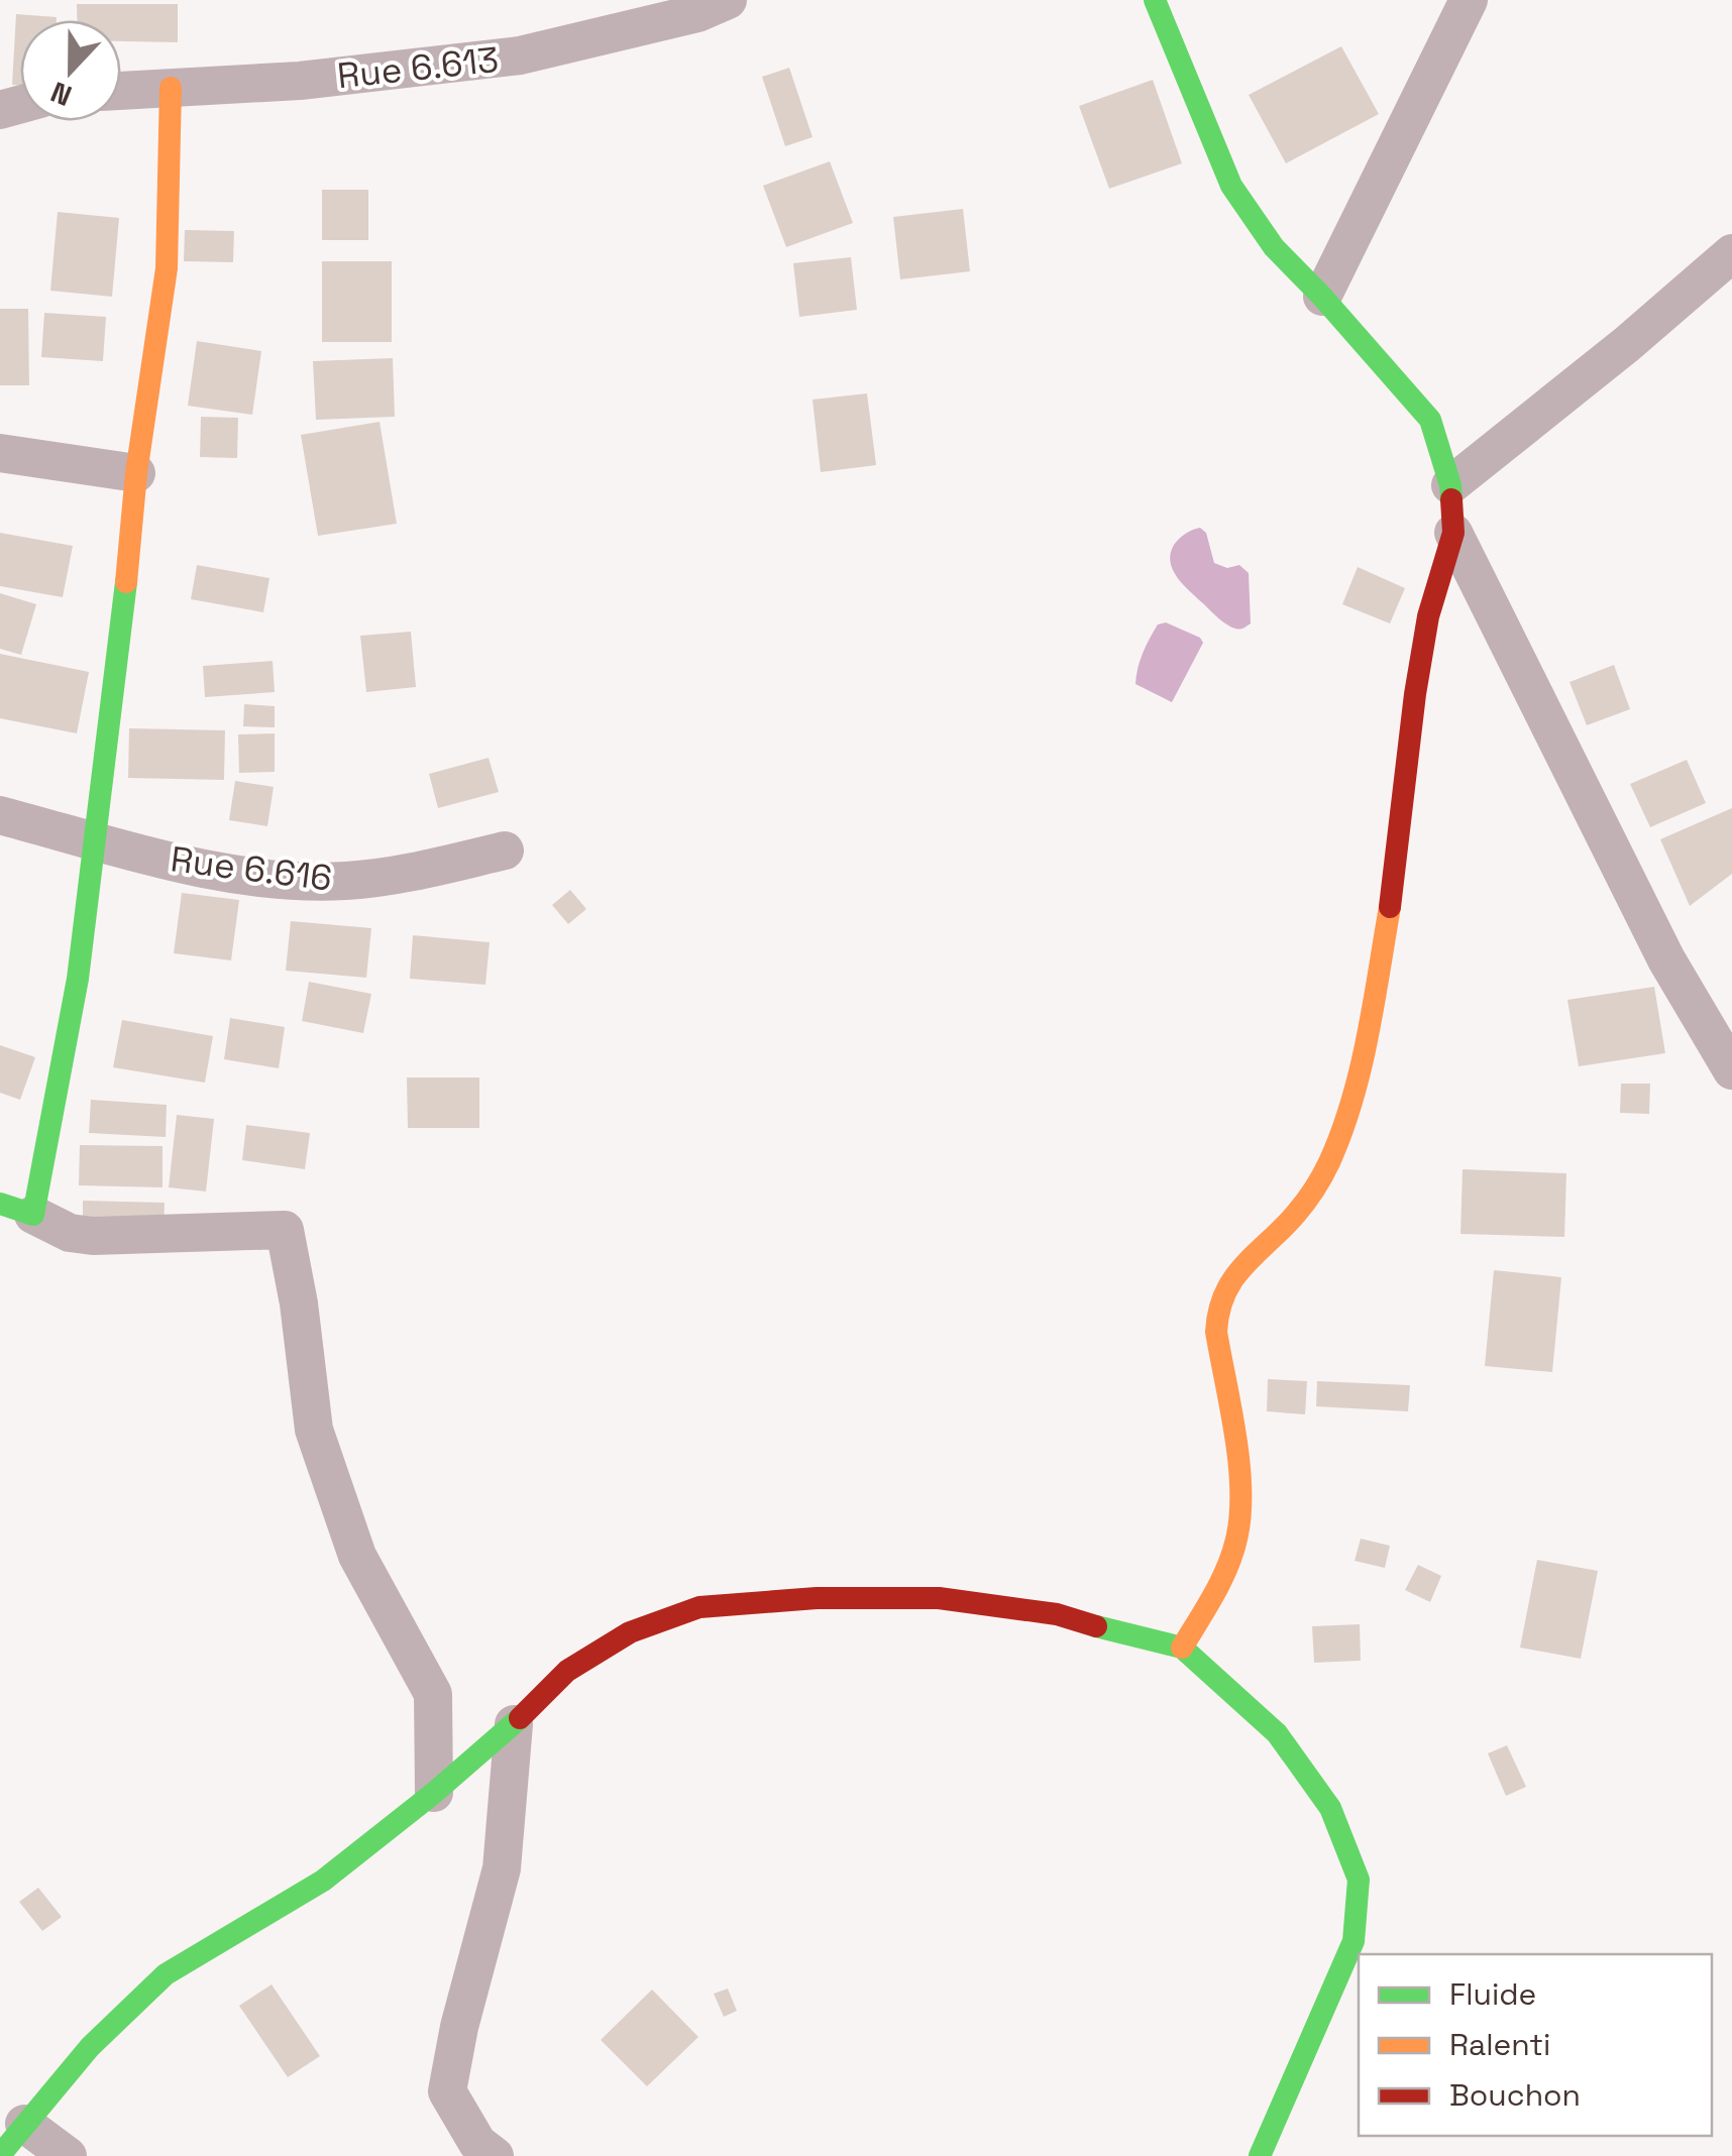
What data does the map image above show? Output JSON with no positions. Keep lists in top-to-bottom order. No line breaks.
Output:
{"streets":{"street":["Rue 6.613","Rue 6.616"]},"legend":["Fluide","Ralenti","Bouchon"],"north":"bottom"}
